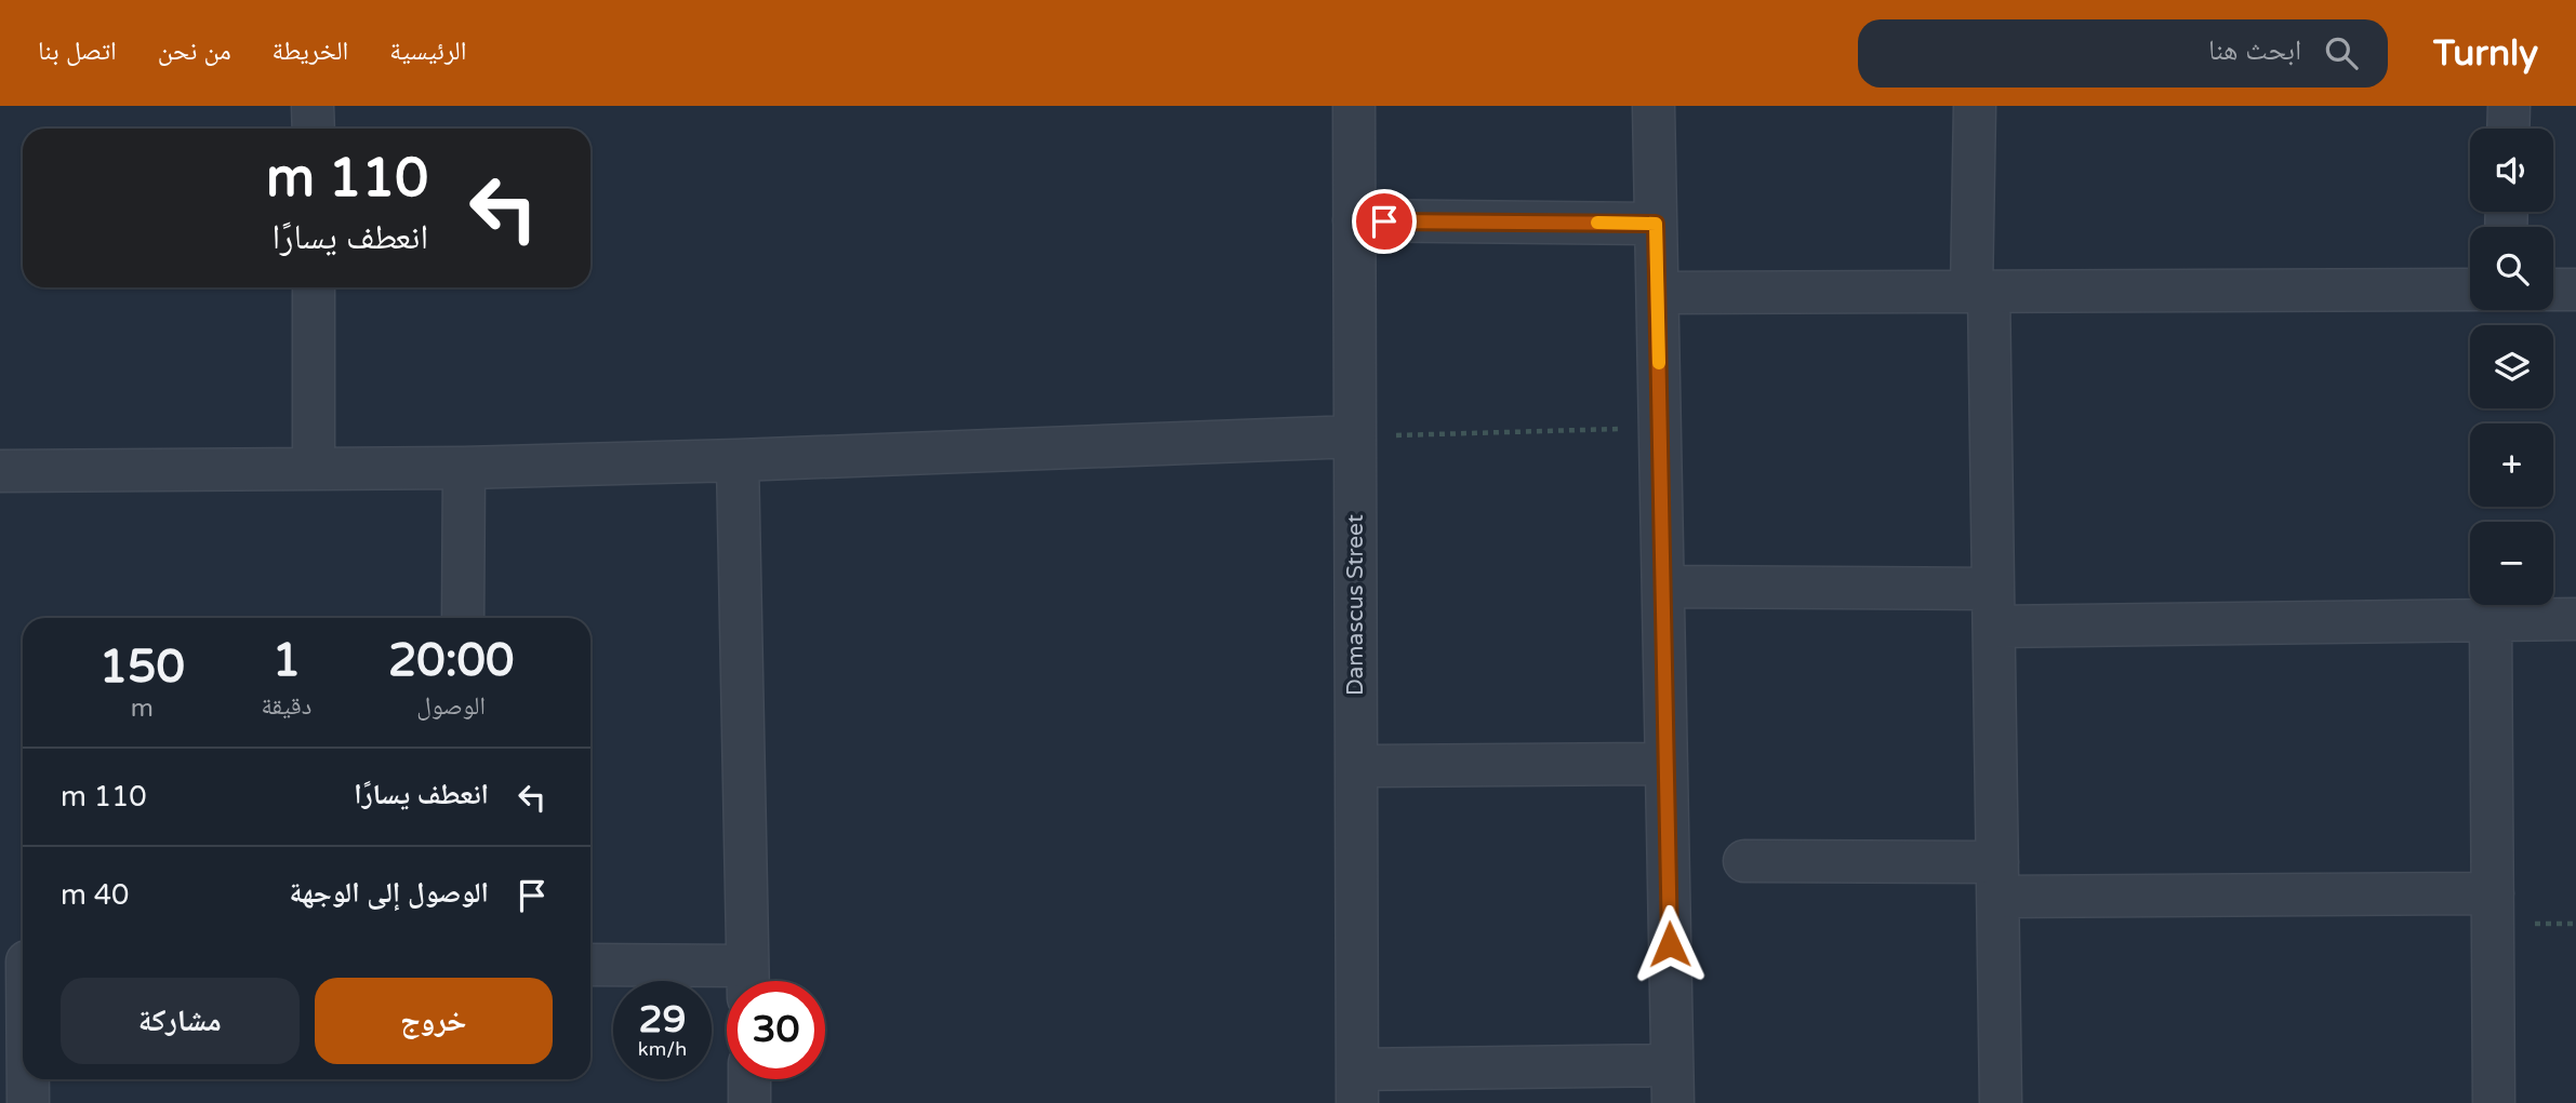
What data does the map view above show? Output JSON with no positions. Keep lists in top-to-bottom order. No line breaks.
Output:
{"streets":{"street":["Damascus Street"]},"page":{"header":"Turnly","search":"ابحث هنا","nav":["الرئيسية","الخريطة","من نحن","اتصل بنا"],"map_buttons":["+","−"],"turn":["110 m","انعطف يسارًا"],"eta":["20:00","الوصول","1","دقيقة","150","m"],"list":[{"name":"انعطف يسارًا","value":"110 m"},{"name":"الوصول إلى الوجهة","value":"40 m"}],"buttons":["خروج","مشاركة"],"speed":"29 km/h","limit":"30"}}
